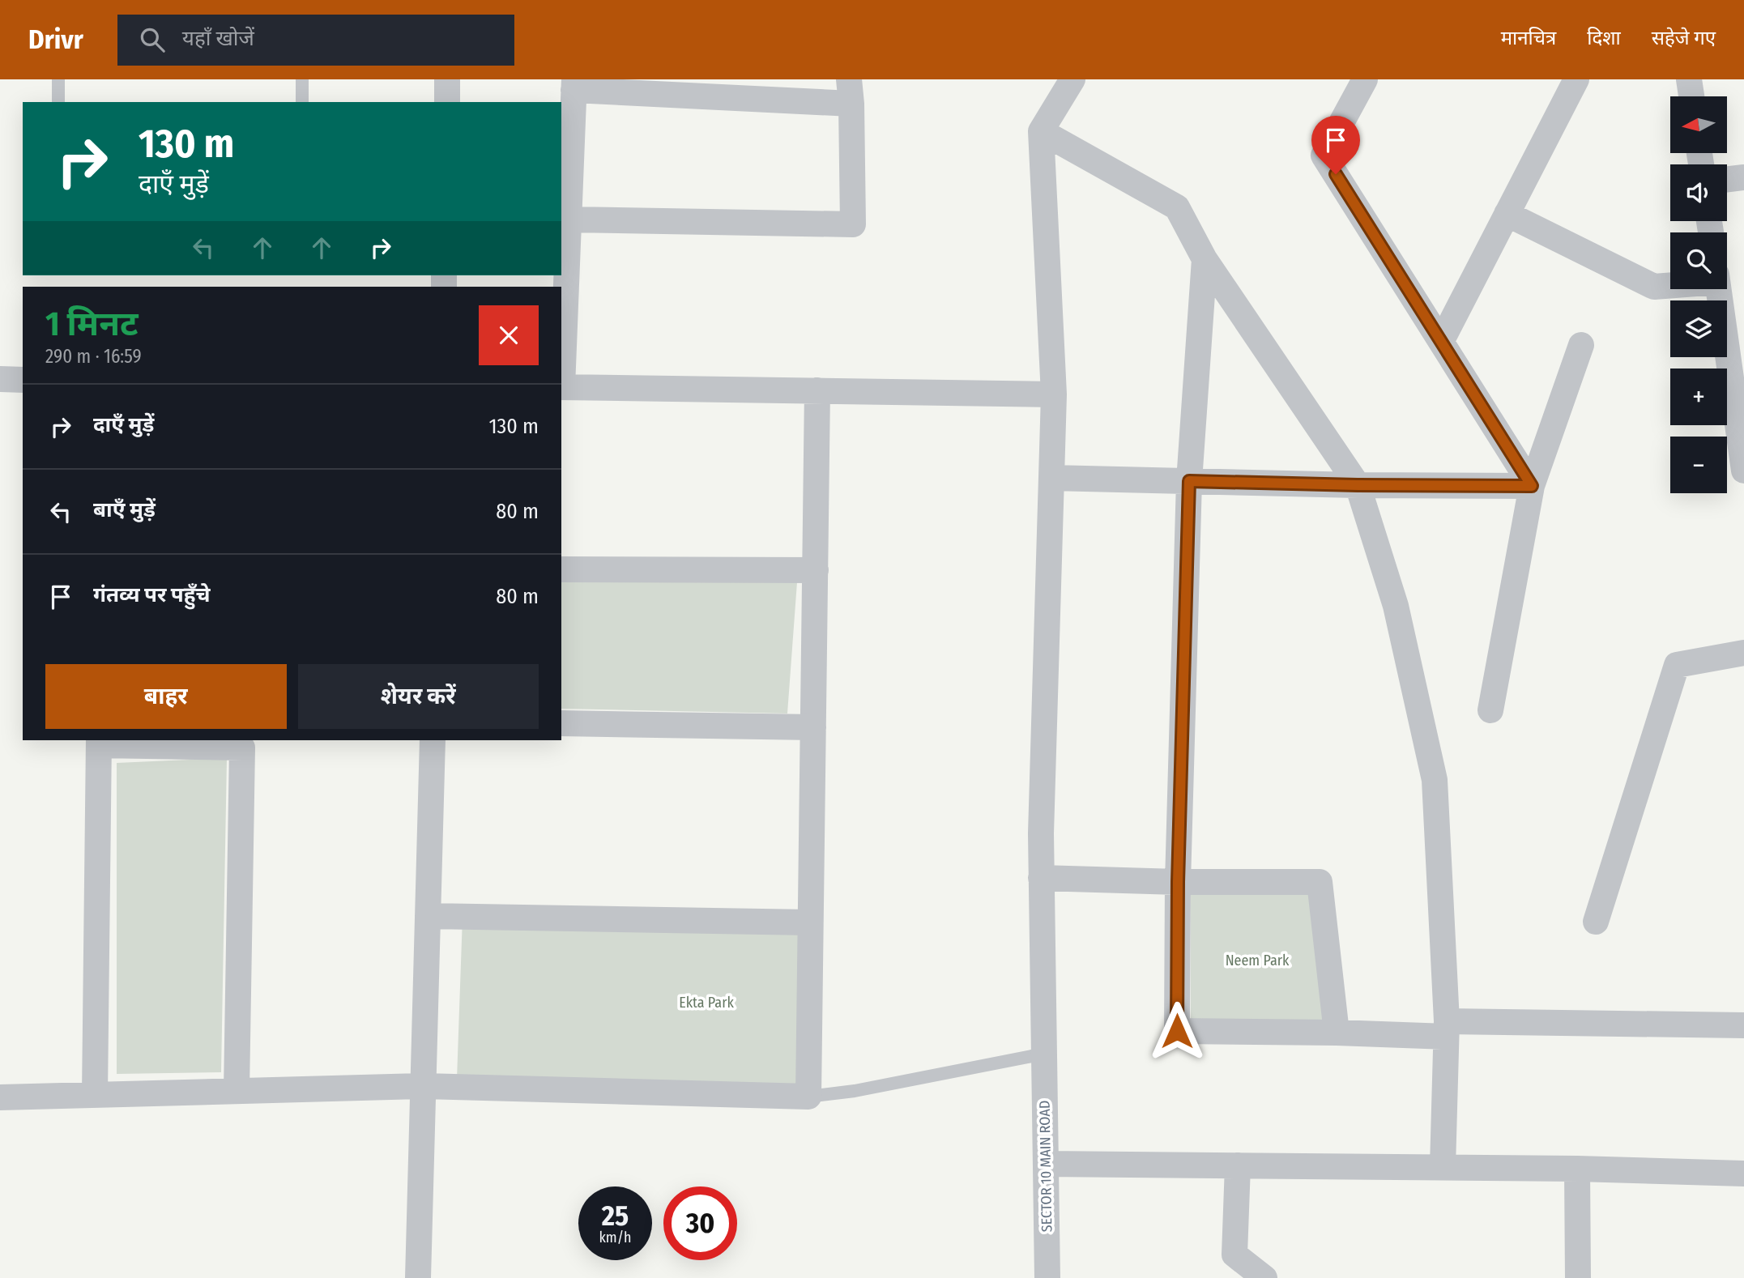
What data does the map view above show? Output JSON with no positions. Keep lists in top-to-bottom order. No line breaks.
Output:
{"streets":{"street":["SECTOR 10 MAIN ROAD"]},"parks":["Neem Park","Ekta Park"],"north":"left","page":{"header":"Drivr","search":"यहाँ खोजें","nav":["मानचित्र","दिशा","सहेजे गए"],"map_buttons":["+","−"],"turn":["130 m","दाएँ मुड़ें"],"heading":["1 मिनट","290 m · 16:59"],"list":[{"name":"दाएँ मुड़ें","value":"130 m"},{"name":"बाएँ मुड़ें","value":"80 m"},{"name":"गंतव्य पर पहुँचे","value":"80 m"}],"buttons":["बाहर","शेयर करें"],"speed":"25 km/h","limit":"30"}}
